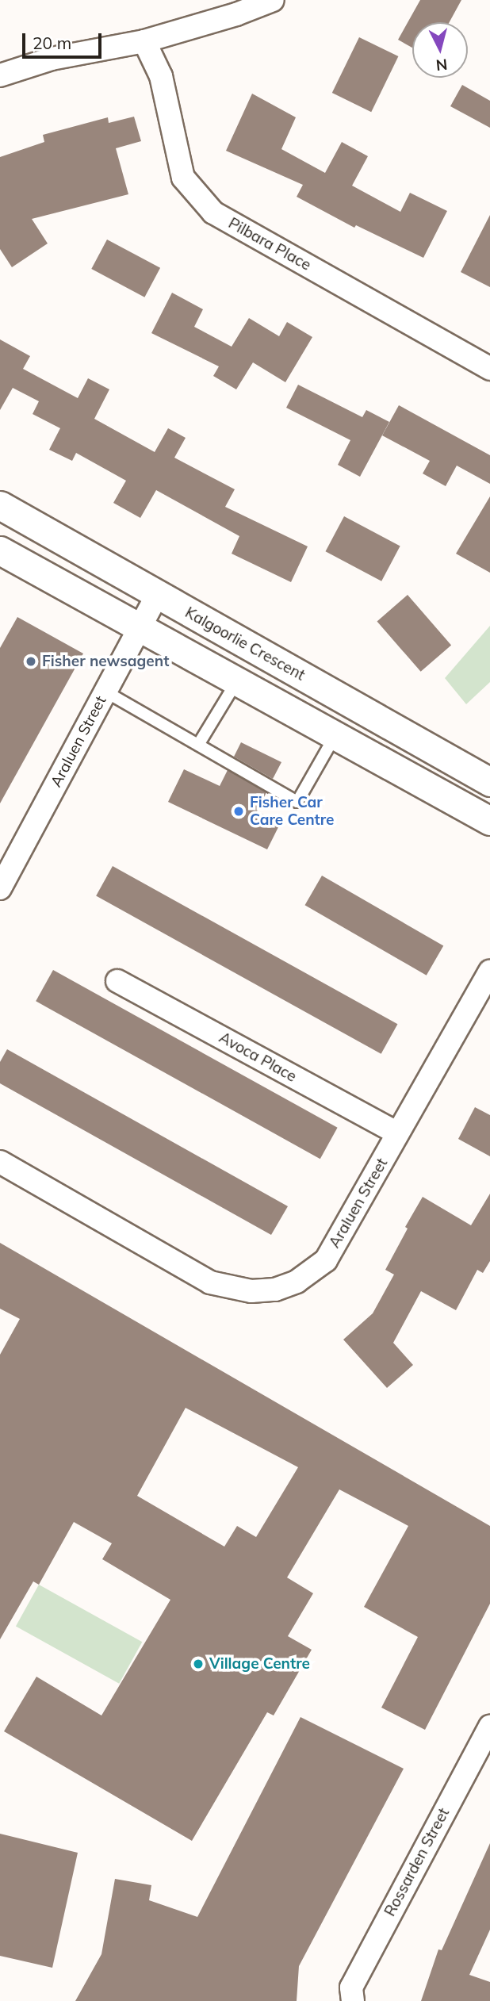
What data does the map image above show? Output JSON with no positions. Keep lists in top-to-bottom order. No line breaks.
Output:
{"streets":{"street":["Pilbara Place","Kalgoorlie Crescent","Araluen Street","Avoca Place","Rossarden Street"]},"crossings":[["Kalgoorlie Crescent","Araluen Street"],["Araluen Street","Avoca Place"]],"places":["Fisher newsagent","Fisher Car Care Centre","Village Centre"],"scale_bar":"20 m","north":"bottom"}
